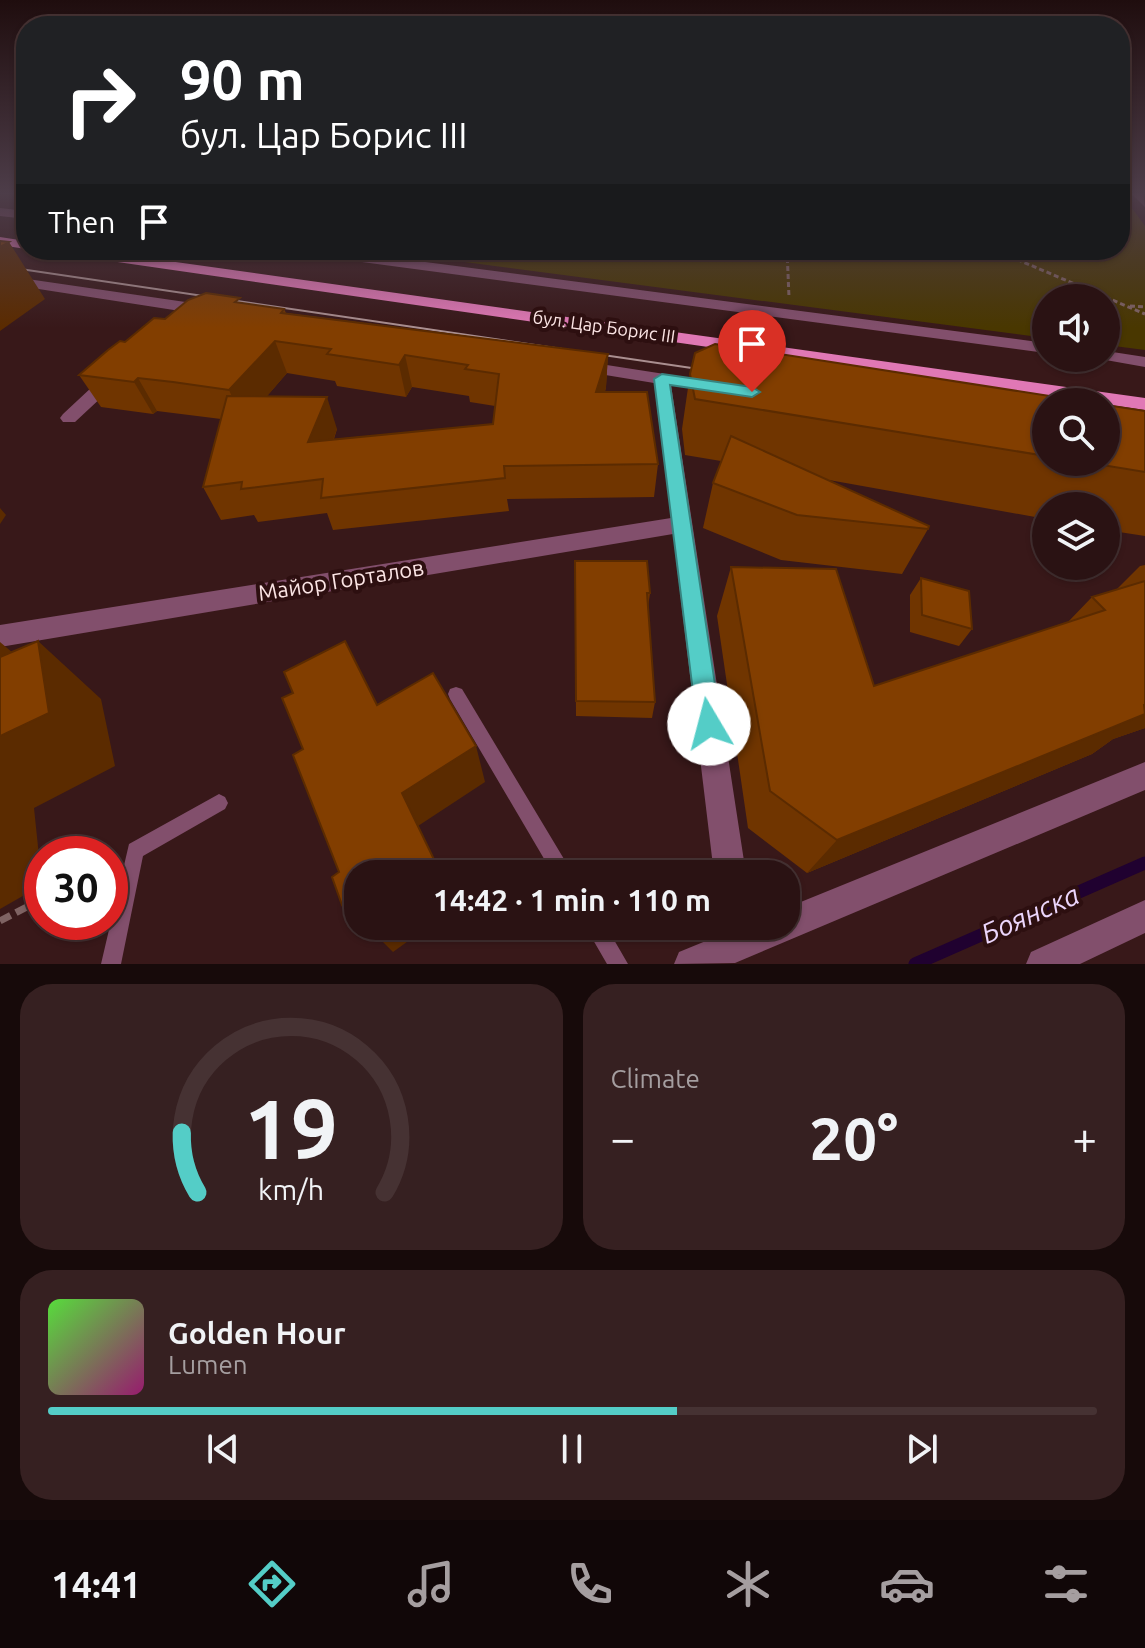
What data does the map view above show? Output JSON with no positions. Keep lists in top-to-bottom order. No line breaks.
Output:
{"streets":{"main road":["бул. Цар Борис III"],"street":["Майор Горталов"]},"water":["Боянска"],"page":{"turn":["90 m","бул. Цар Борис III"],"then":"Then","limit":"30","trip":"14:42 · 1 min · 110 m","tile":"Climate","heat":["−","20°","+"],"song":["Golden Hour","Lumen"],"tabs":"14:41","gauge":["19","km/h"]}}
